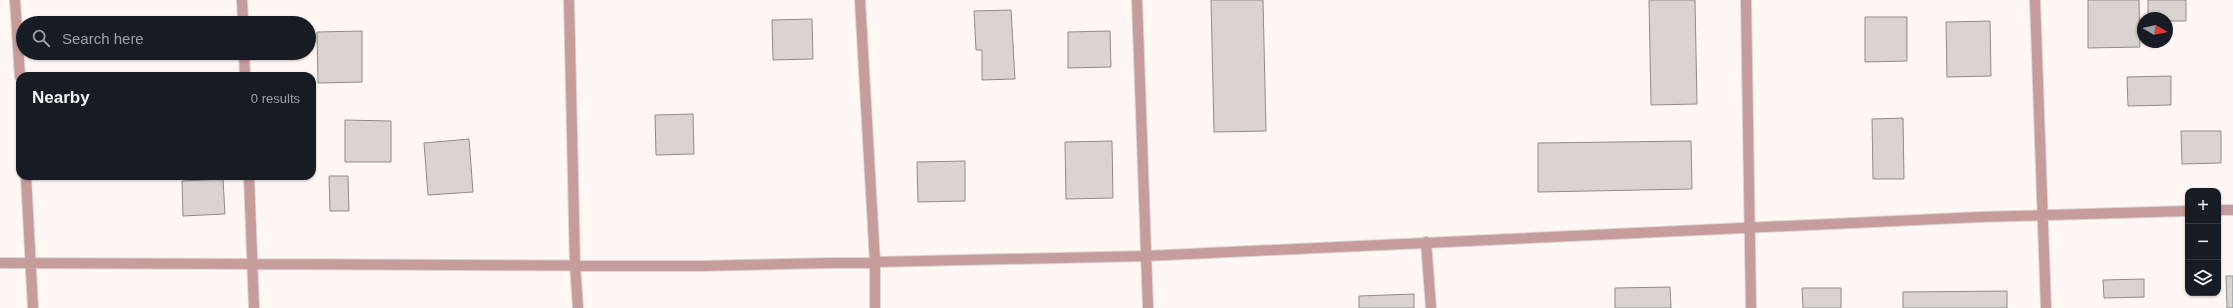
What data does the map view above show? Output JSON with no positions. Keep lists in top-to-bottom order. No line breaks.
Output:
{"north":"right","page":{"search":"Search here","heading":["Nearby","0 results"],"map_buttons":["+","−"]}}
